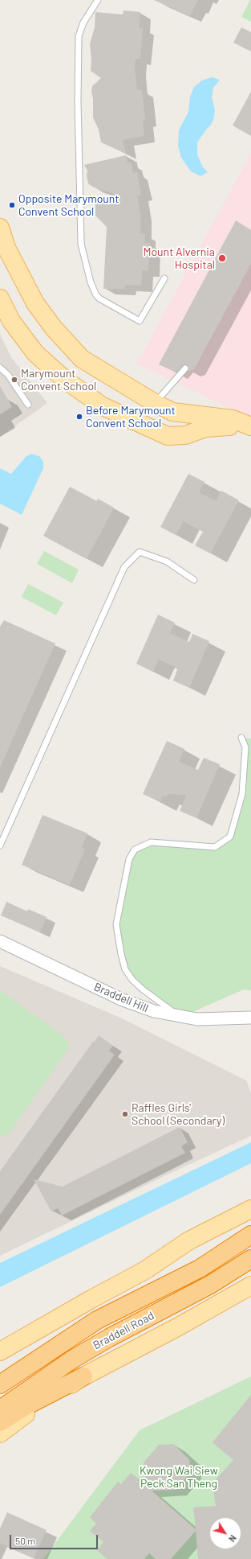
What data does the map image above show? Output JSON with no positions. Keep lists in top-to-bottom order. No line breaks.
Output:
{"streets":{"highway":["Braddell Road"],"street":["Braddell Hill"]},"parks":["Kwong Wai Siew Peck San Theng"],"places":["Opposite Marymount Convent School","Mount Alvernia Hospital","Marymount Convent School","Before Marymount Convent School","Raffles Girls' School (Secondary)"],"scale_bar":"50 m","north":"bottom right"}
